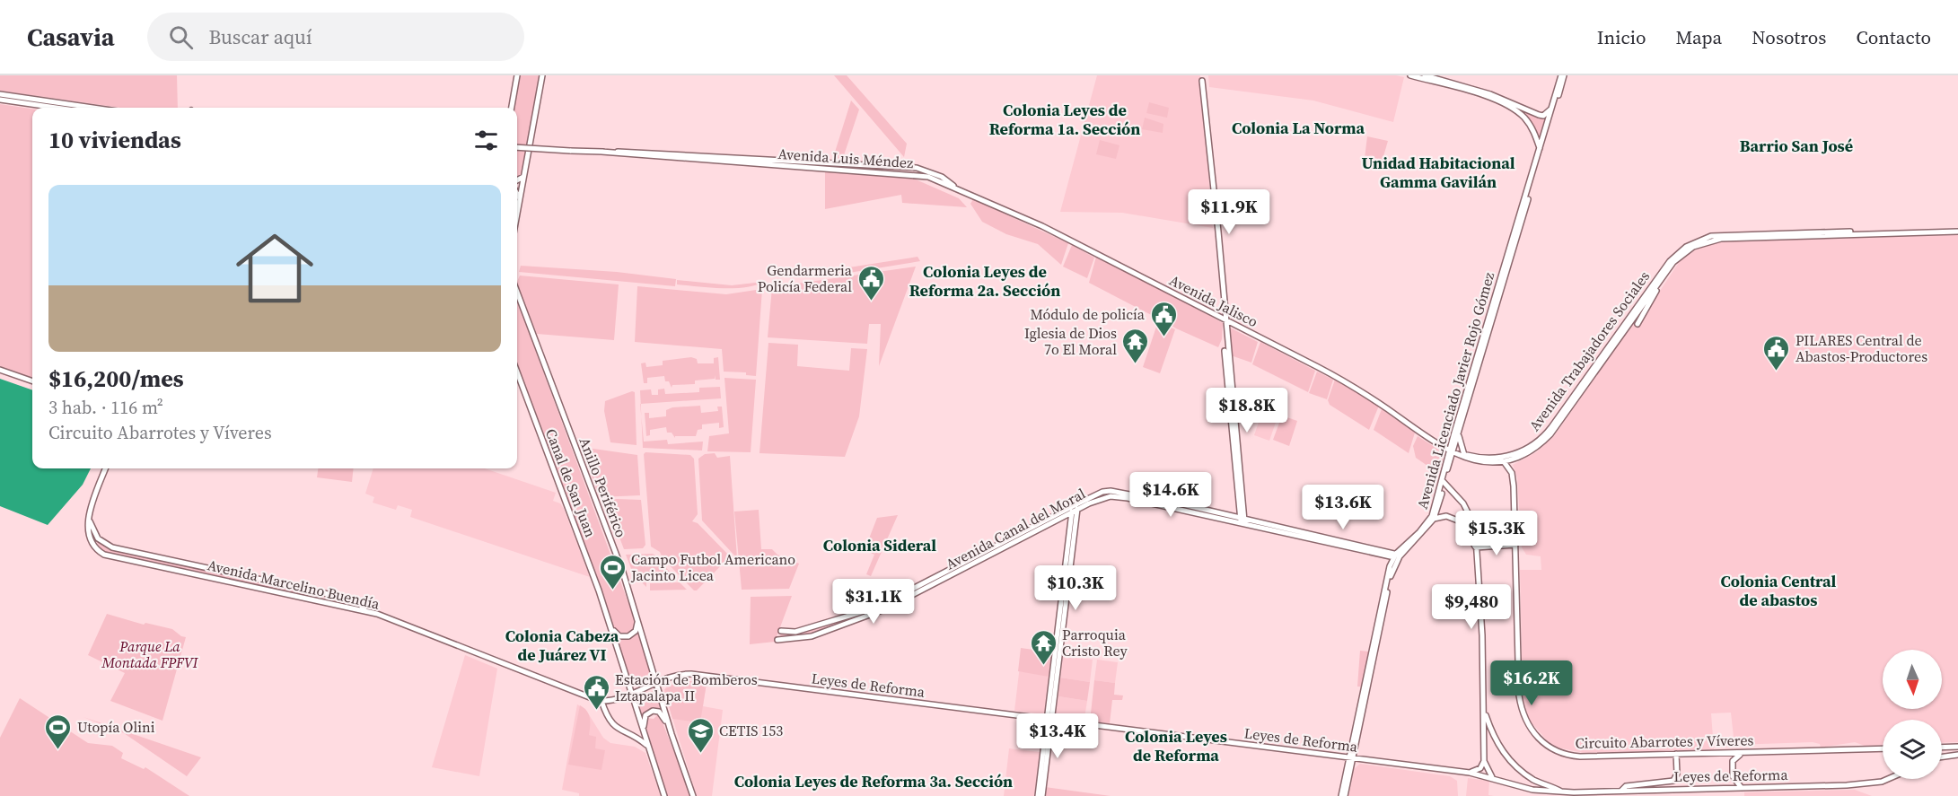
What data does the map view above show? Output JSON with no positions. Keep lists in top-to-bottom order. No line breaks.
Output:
{"streets":{"main road":["Avenida Luis Méndez","Avenida Jalisco","Avenida Trabajadores Sociales","Avenida Licenciado Javier Rojo Gómez","Canal de San Juan","Anillo Periférico","Avenida Canal del Moral","Avenida Marcelino Buendía","Leyes de Reforma","Circuito Abarrotes y Víveres"]},"crossings":[["Avenida Luis Méndez","Avenida Jalisco"],["Avenida Jalisco","Avenida Trabajadores Sociales"],["Avenida Jalisco","Avenida Licenciado Javier Rojo Gómez"],["Avenida Trabajadores Sociales","Avenida Licenciado Javier Rojo Gómez"],["Avenida Trabajadores Sociales","Circuito Abarrotes y Víveres"],["Avenida Licenciado Javier Rojo Gómez","Avenida Canal del Moral"],["Anillo Periférico","Leyes de Reforma"]],"districts":["Colonia Leyes de Reforma 1a. Sección","Colonia La Norma","Barrio San José","Unidad Habitacional Gamma Gavilán","Colonia Leyes de Reforma 2a. Sección","Colonia Sideral","Colonia Central de abastos","Colonia Cabeza de Juárez VI","Colonia Leyes de Reforma","Colonia Leyes de Reforma 3a. Sección"],"parks":["Parque La Montada FPFVI"],"places":{"public building":["Gendarmeria Policía Federal","Módulo de policía","PILARES Central de Abastos-Productores","Estación de Bomberos Iztapalapa II"],"temple":["Iglesia de Dios 7o El Moral","Parroquia Cristo Rey"],"sports":["Campo Futbol Americano Jacinto Licea","Utopía Olini"],"school or university":["CETIS 153"]},"north":"bottom","page":{"header":"Casavia","search":"Buscar aquí","nav":["Inicio","Mapa","Nosotros","Contacto"],"heading":"10 viviendas","list":[{"name":"$16,200/mes","note":"3 hab. · 116 m² · Circuito Abarrotes y Víveres"}],"price":["$11.9K","$18.8K","$14.6K","$13.6K","$15.3K","$10.3K","$31.1K","$9,480","$16.2K","$13.4K"]}}
